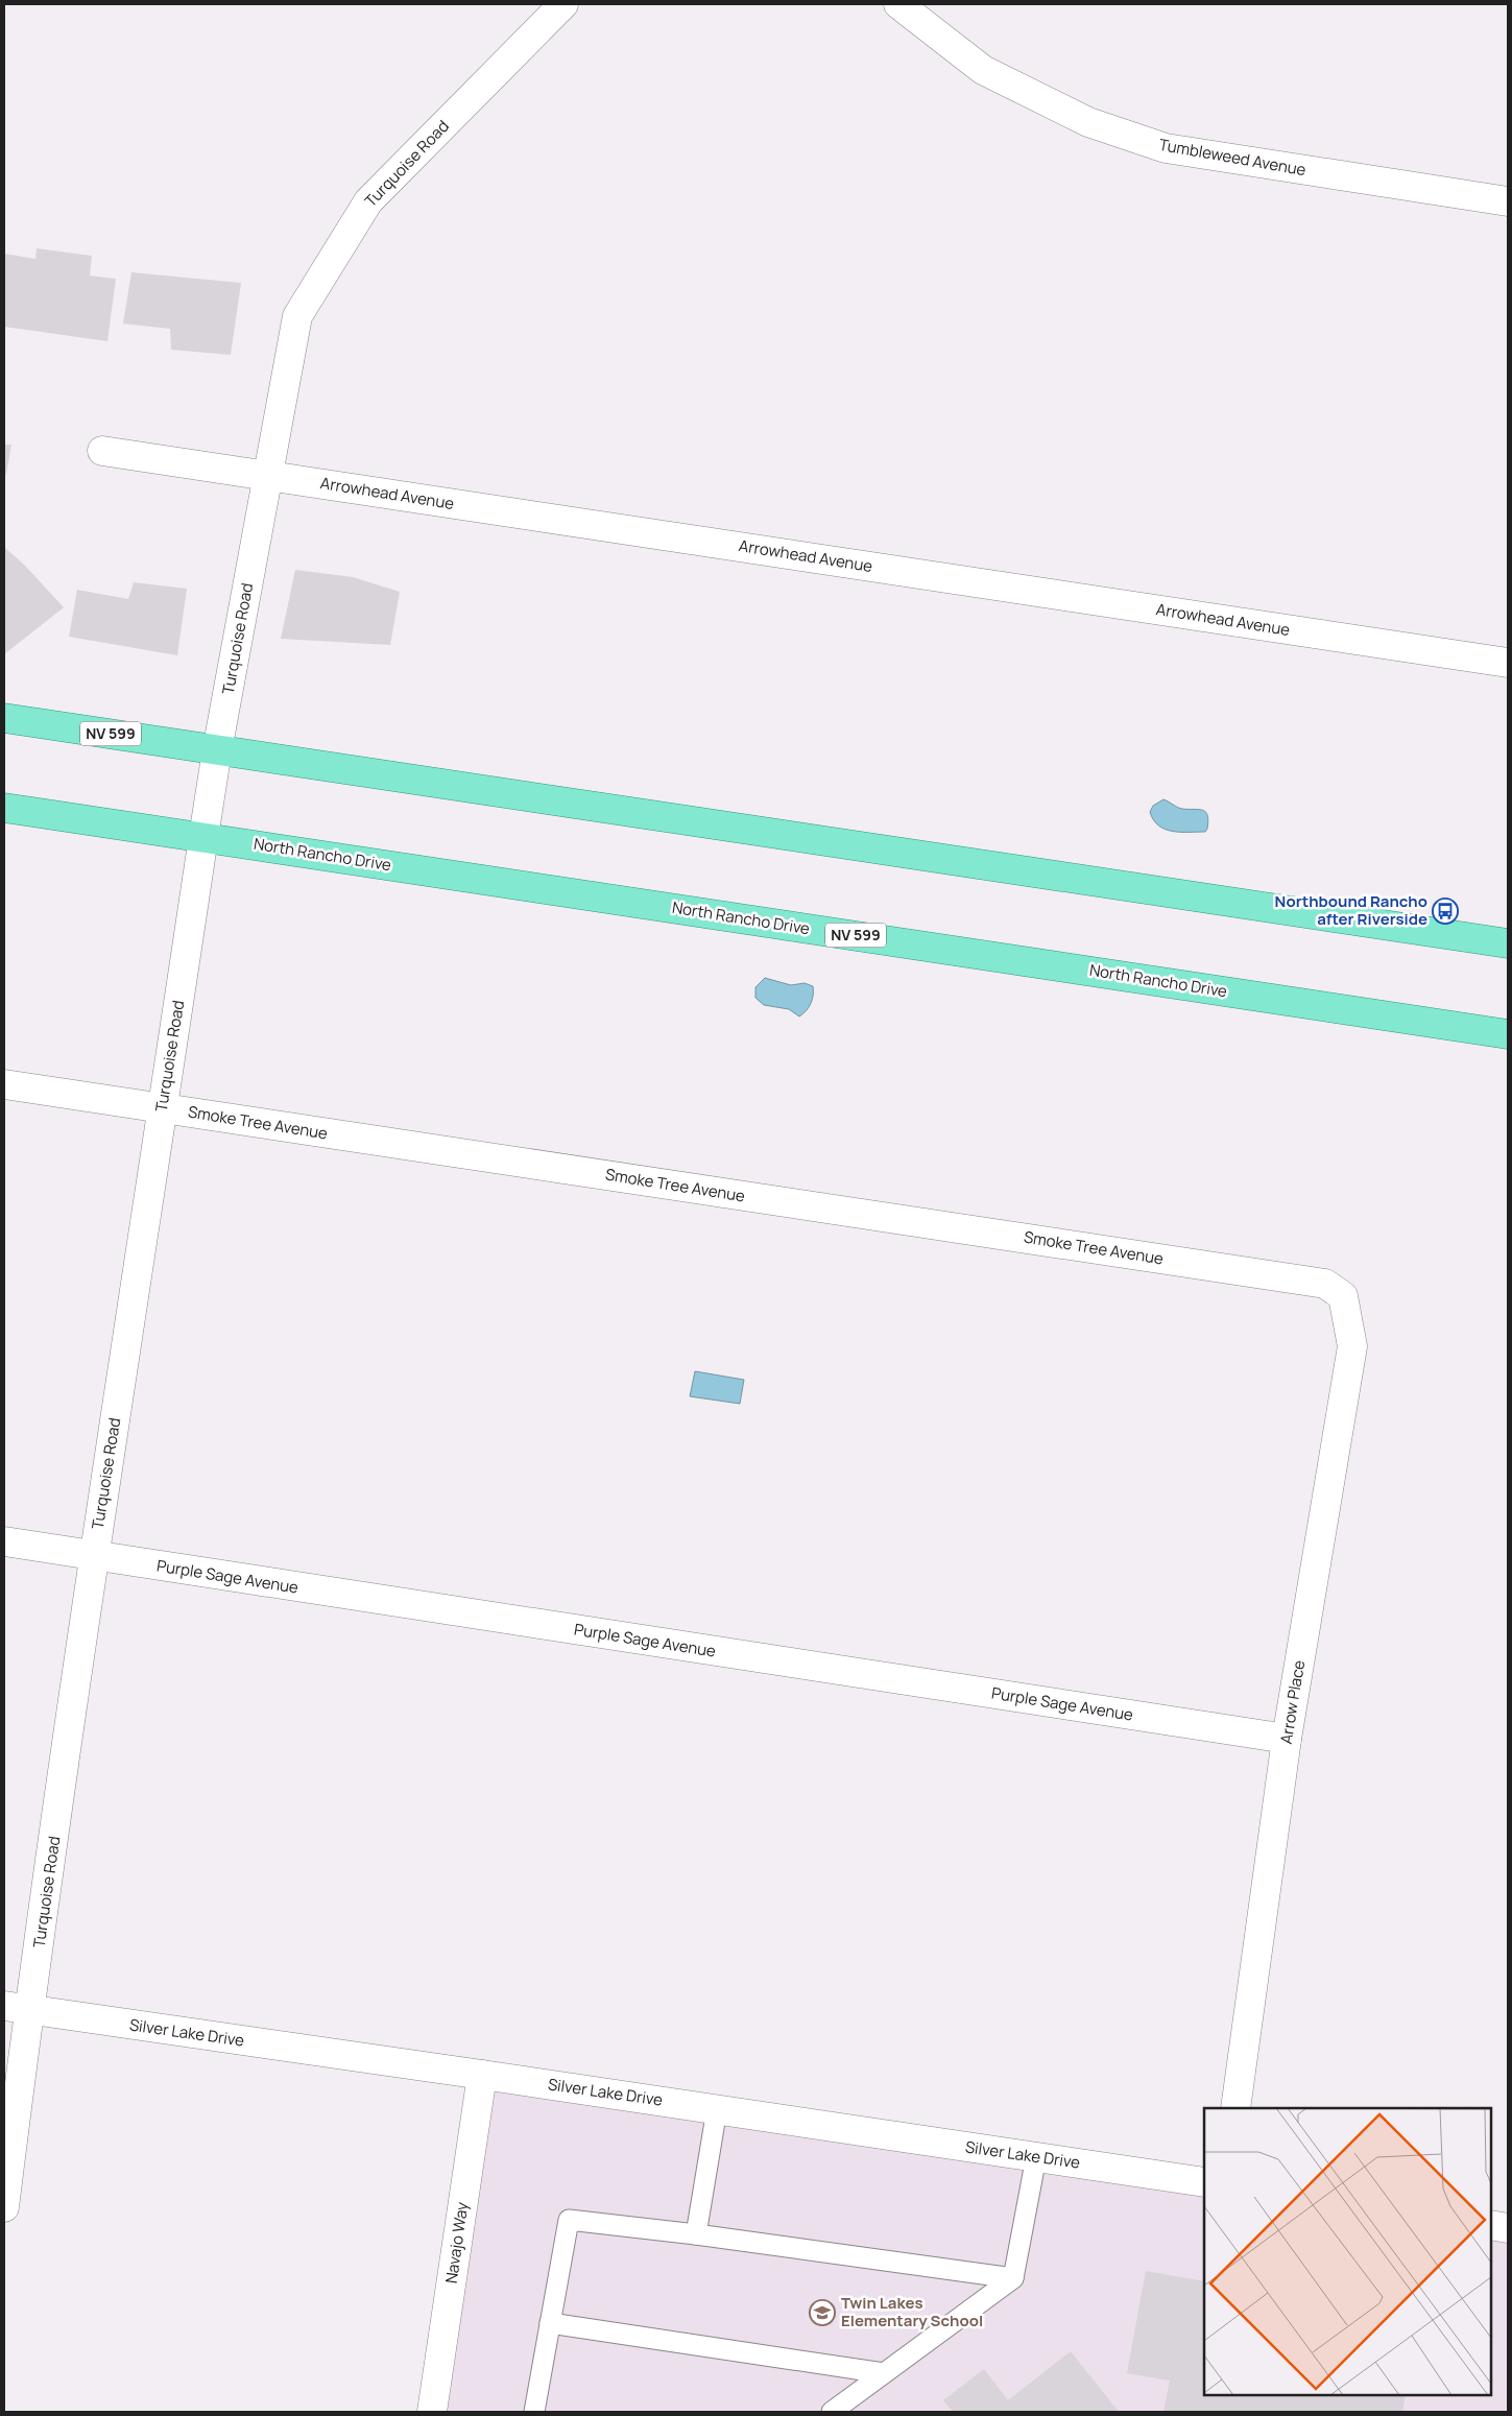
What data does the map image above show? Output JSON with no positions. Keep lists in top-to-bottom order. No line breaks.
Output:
{"streets":{"main road":["NV 599","North Rancho Drive"],"street":["Tumbleweed Avenue","Turquoise Road","Arrowhead Avenue","Smoke Tree Avenue","Purple Sage Avenue","Arrow Place","Silver Lake Drive","Navajo Way"]},"crossings":[["Turquoise Road","Arrowhead Avenue"],["Turquoise Road","NV 599"],["Turquoise Road","North Rancho Drive"],["Turquoise Road","Smoke Tree Avenue"],["Turquoise Road","Purple Sage Avenue"],["Turquoise Road","Silver Lake Drive"],["Smoke Tree Avenue","Arrow Place"],["Purple Sage Avenue","Arrow Place"],["Silver Lake Drive","Navajo Way"]],"places":{"bus stop":["Northbound Rancho after Riverside"],"school or university":["Twin Lakes Elementary School"]}}
